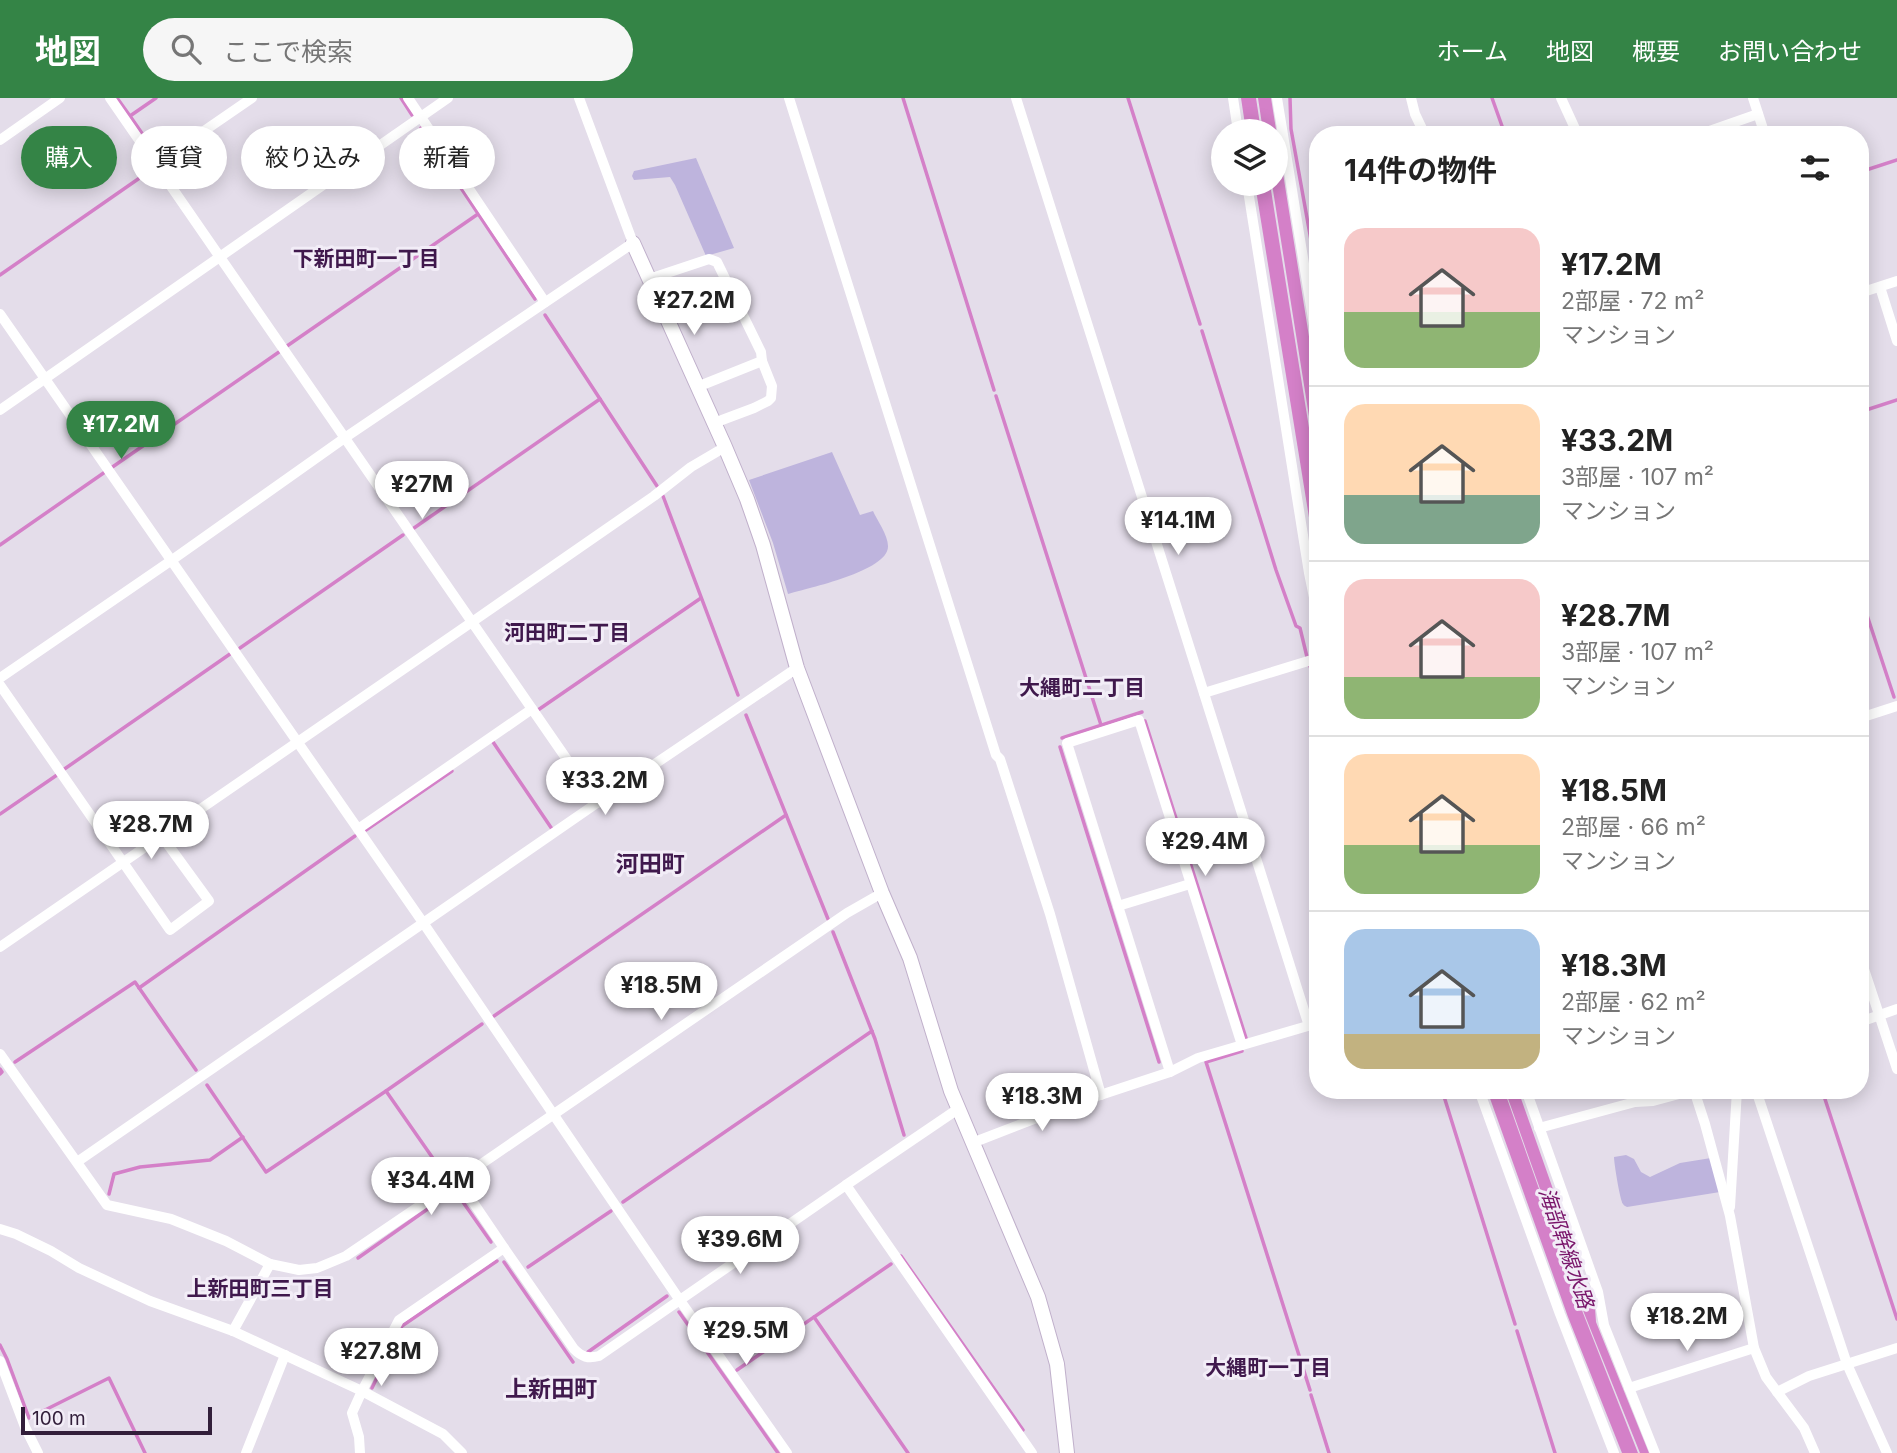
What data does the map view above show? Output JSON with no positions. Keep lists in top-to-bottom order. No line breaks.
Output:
{"districts":["下新田町一丁目","河田町二丁目","大縄町二丁目","河田町","上新田町三丁目","大縄町一丁目","上新田町"],"water":["海部幹線水路"],"scale_bar":"100 m","page":{"header":"地図","search":"ここで検索","nav":["ホーム","地図","概要","お問い合わせ"],"chip":["購入","賃貸","絞り込み","新着"],"heading":"14件の物件","list":[{"name":"¥17.2M","note":"2部屋 · 72 m² · マンション"},{"name":"¥33.2M","note":"3部屋 · 107 m² · マンション"},{"name":"¥28.7M","note":"3部屋 · 107 m² · マンション"},{"name":"¥18.5M","note":"2部屋 · 66 m² · マンション"},{"name":"¥18.3M","note":"2部屋 · 62 m² · マンション"}],"price":["¥27.2M","¥17.2M","¥27M","¥14.1M","¥33.2M","¥28.7M","¥29.4M","¥18.5M","¥18.3M","¥34.4M","¥39.6M","¥18.2M","¥29.5M","¥27.8M"],"scale":"100 m"}}
